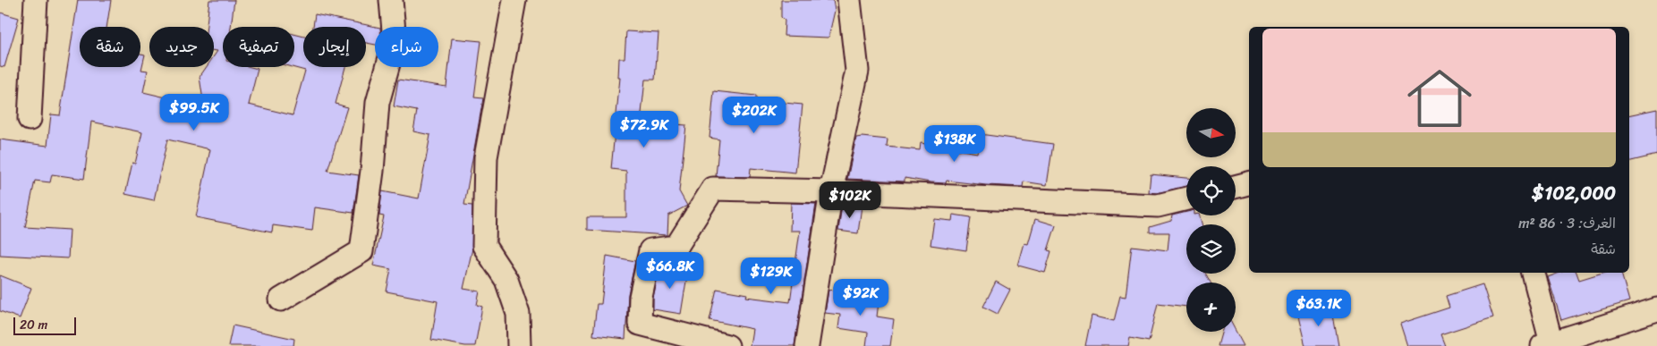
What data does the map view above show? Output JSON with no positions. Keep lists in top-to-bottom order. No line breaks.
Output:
{"scale_bar":"20 m","north":"right","page":{"chip":["شراء","إيجار","تصفية","جديد","شقة"],"list":[{"name":"$102,000","note":"الغرف: 3 · 86 m² · شقة"}],"price":["$99.5K","$202K","$72.9K","$138K","$102K","$66.8K","$129K","$92K","$63.1K"],"map_buttons":"+","scale":"20 m"}}
